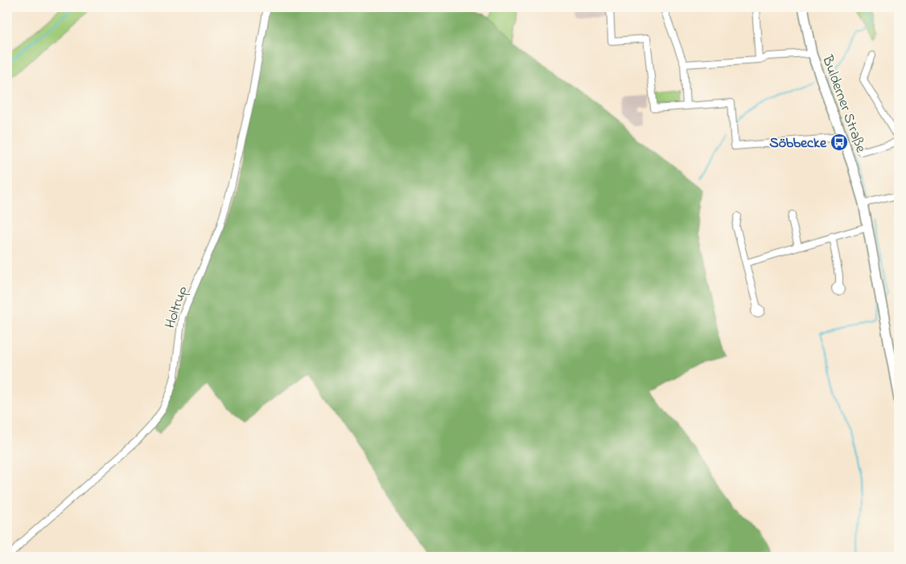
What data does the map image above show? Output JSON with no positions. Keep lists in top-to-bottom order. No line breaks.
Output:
{"streets":{"street":["Bulderner Straße","Holtrup"]},"places":{"bus stop":["Söbbecke"]}}
